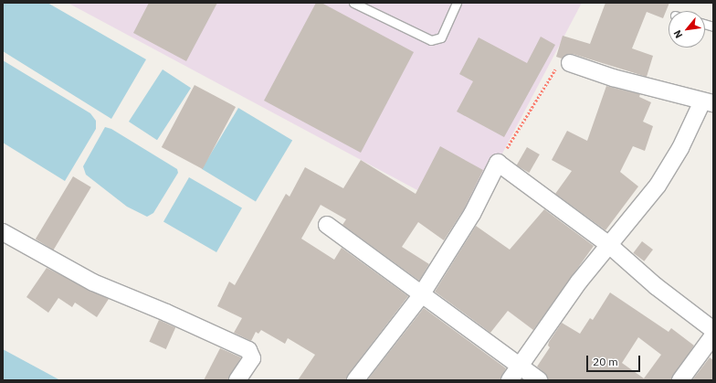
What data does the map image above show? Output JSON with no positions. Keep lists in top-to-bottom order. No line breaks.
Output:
{"scale_bar":"20 m","north":"bottom left"}
